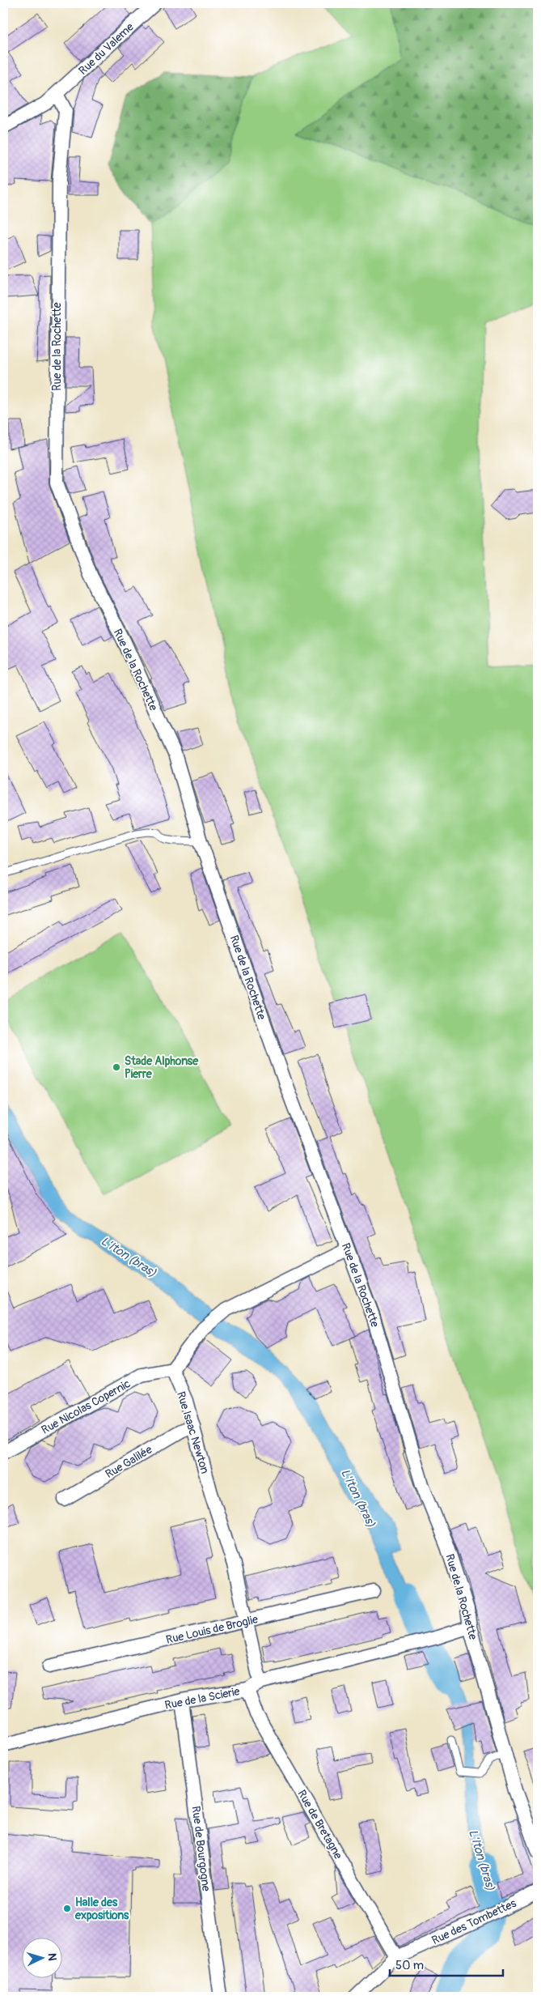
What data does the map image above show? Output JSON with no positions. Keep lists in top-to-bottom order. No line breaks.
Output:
{"streets":{"street":["Rue du Valeme","Rue de la Rochette","Rue Nicolas Copernic","Rue Isaac Newton","Rue Galilée","Rue Louis de Broglie","Rue de la Scierie","Rue de Bretagne","Rue de Bourgogne","Rue des Tombettes"]},"crossings":[["Rue du Valeme","Rue de la Rochette"],["Rue de la Rochette","Rue de la Scierie"],["Rue Nicolas Copernic","Rue Isaac Newton"],["Rue Isaac Newton","Rue Galilée"],["Rue Isaac Newton","Rue Louis de Broglie"],["Rue Isaac Newton","Rue de la Scierie"],["Rue de la Scierie","Rue de Bretagne"],["Rue de la Scierie","Rue de Bourgogne"],["Rue de Bretagne","Rue des Tombettes"]],"water":["L'Iton (bras)"],"places":["Stade Alphonse Pierre","Halle des expositions"],"scale_bar":"50 m","north":"right"}
